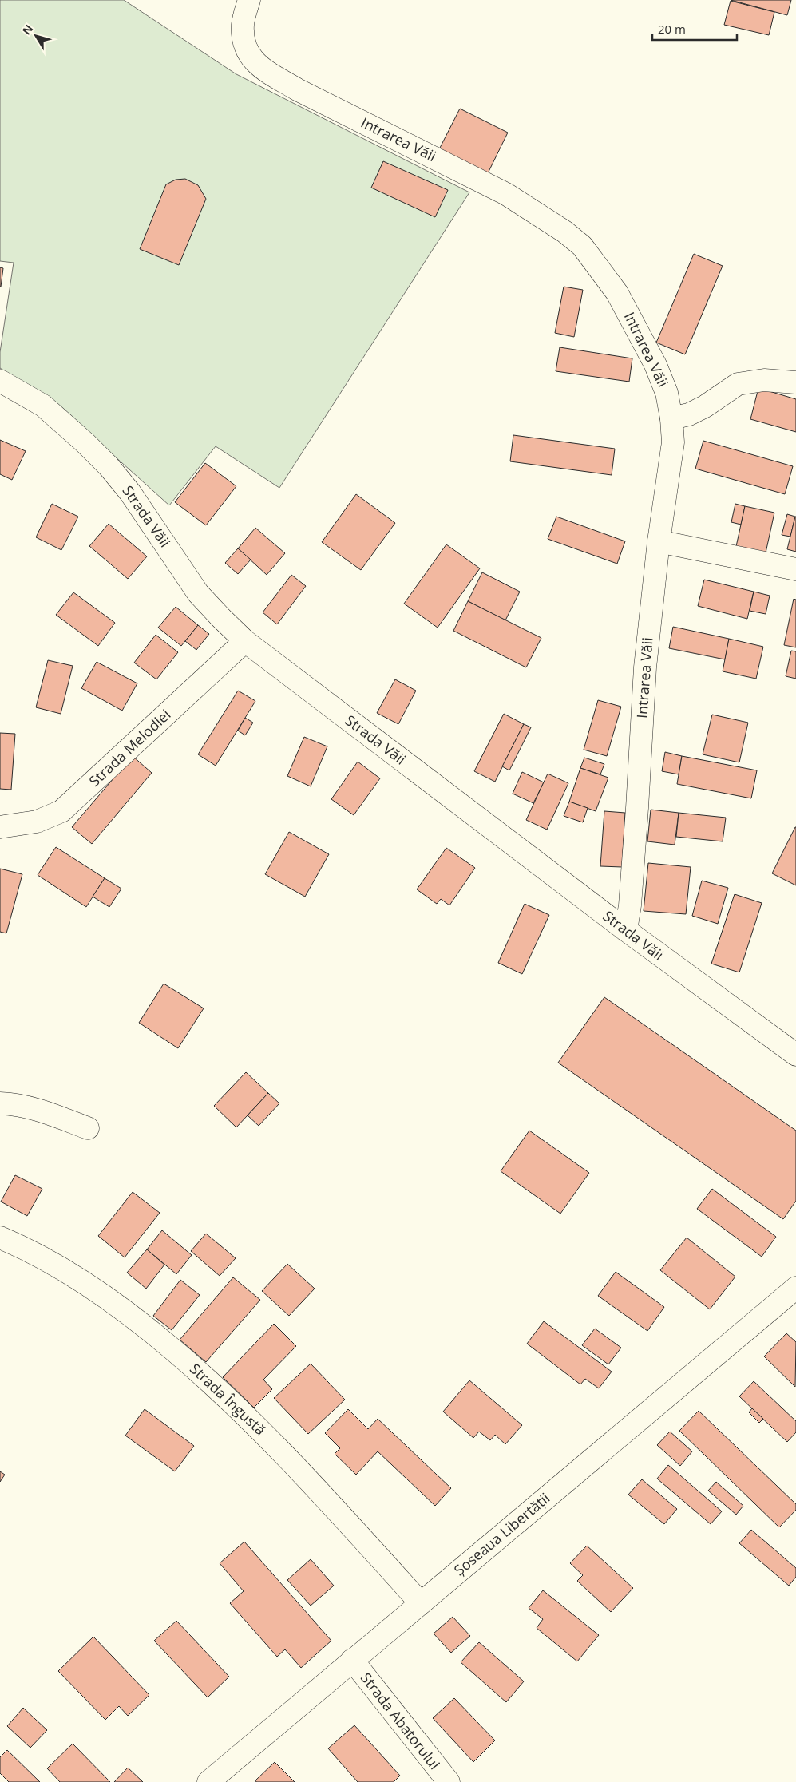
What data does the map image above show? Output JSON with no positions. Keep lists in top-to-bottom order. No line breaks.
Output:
{"streets":{"street":["Intrarea Văii","Strada Văii","Strada Melodiei","Strada Îngustă","Șoseaua Libertății","Strada Abatorului"]},"crossings":[["Intrarea Văii","Strada Văii"],["Strada Văii","Strada Melodiei"],["Strada Îngustă","Șoseaua Libertății"],["Șoseaua Libertății","Strada Abatorului"]],"scale_bar":"20 m","north":"top left"}
